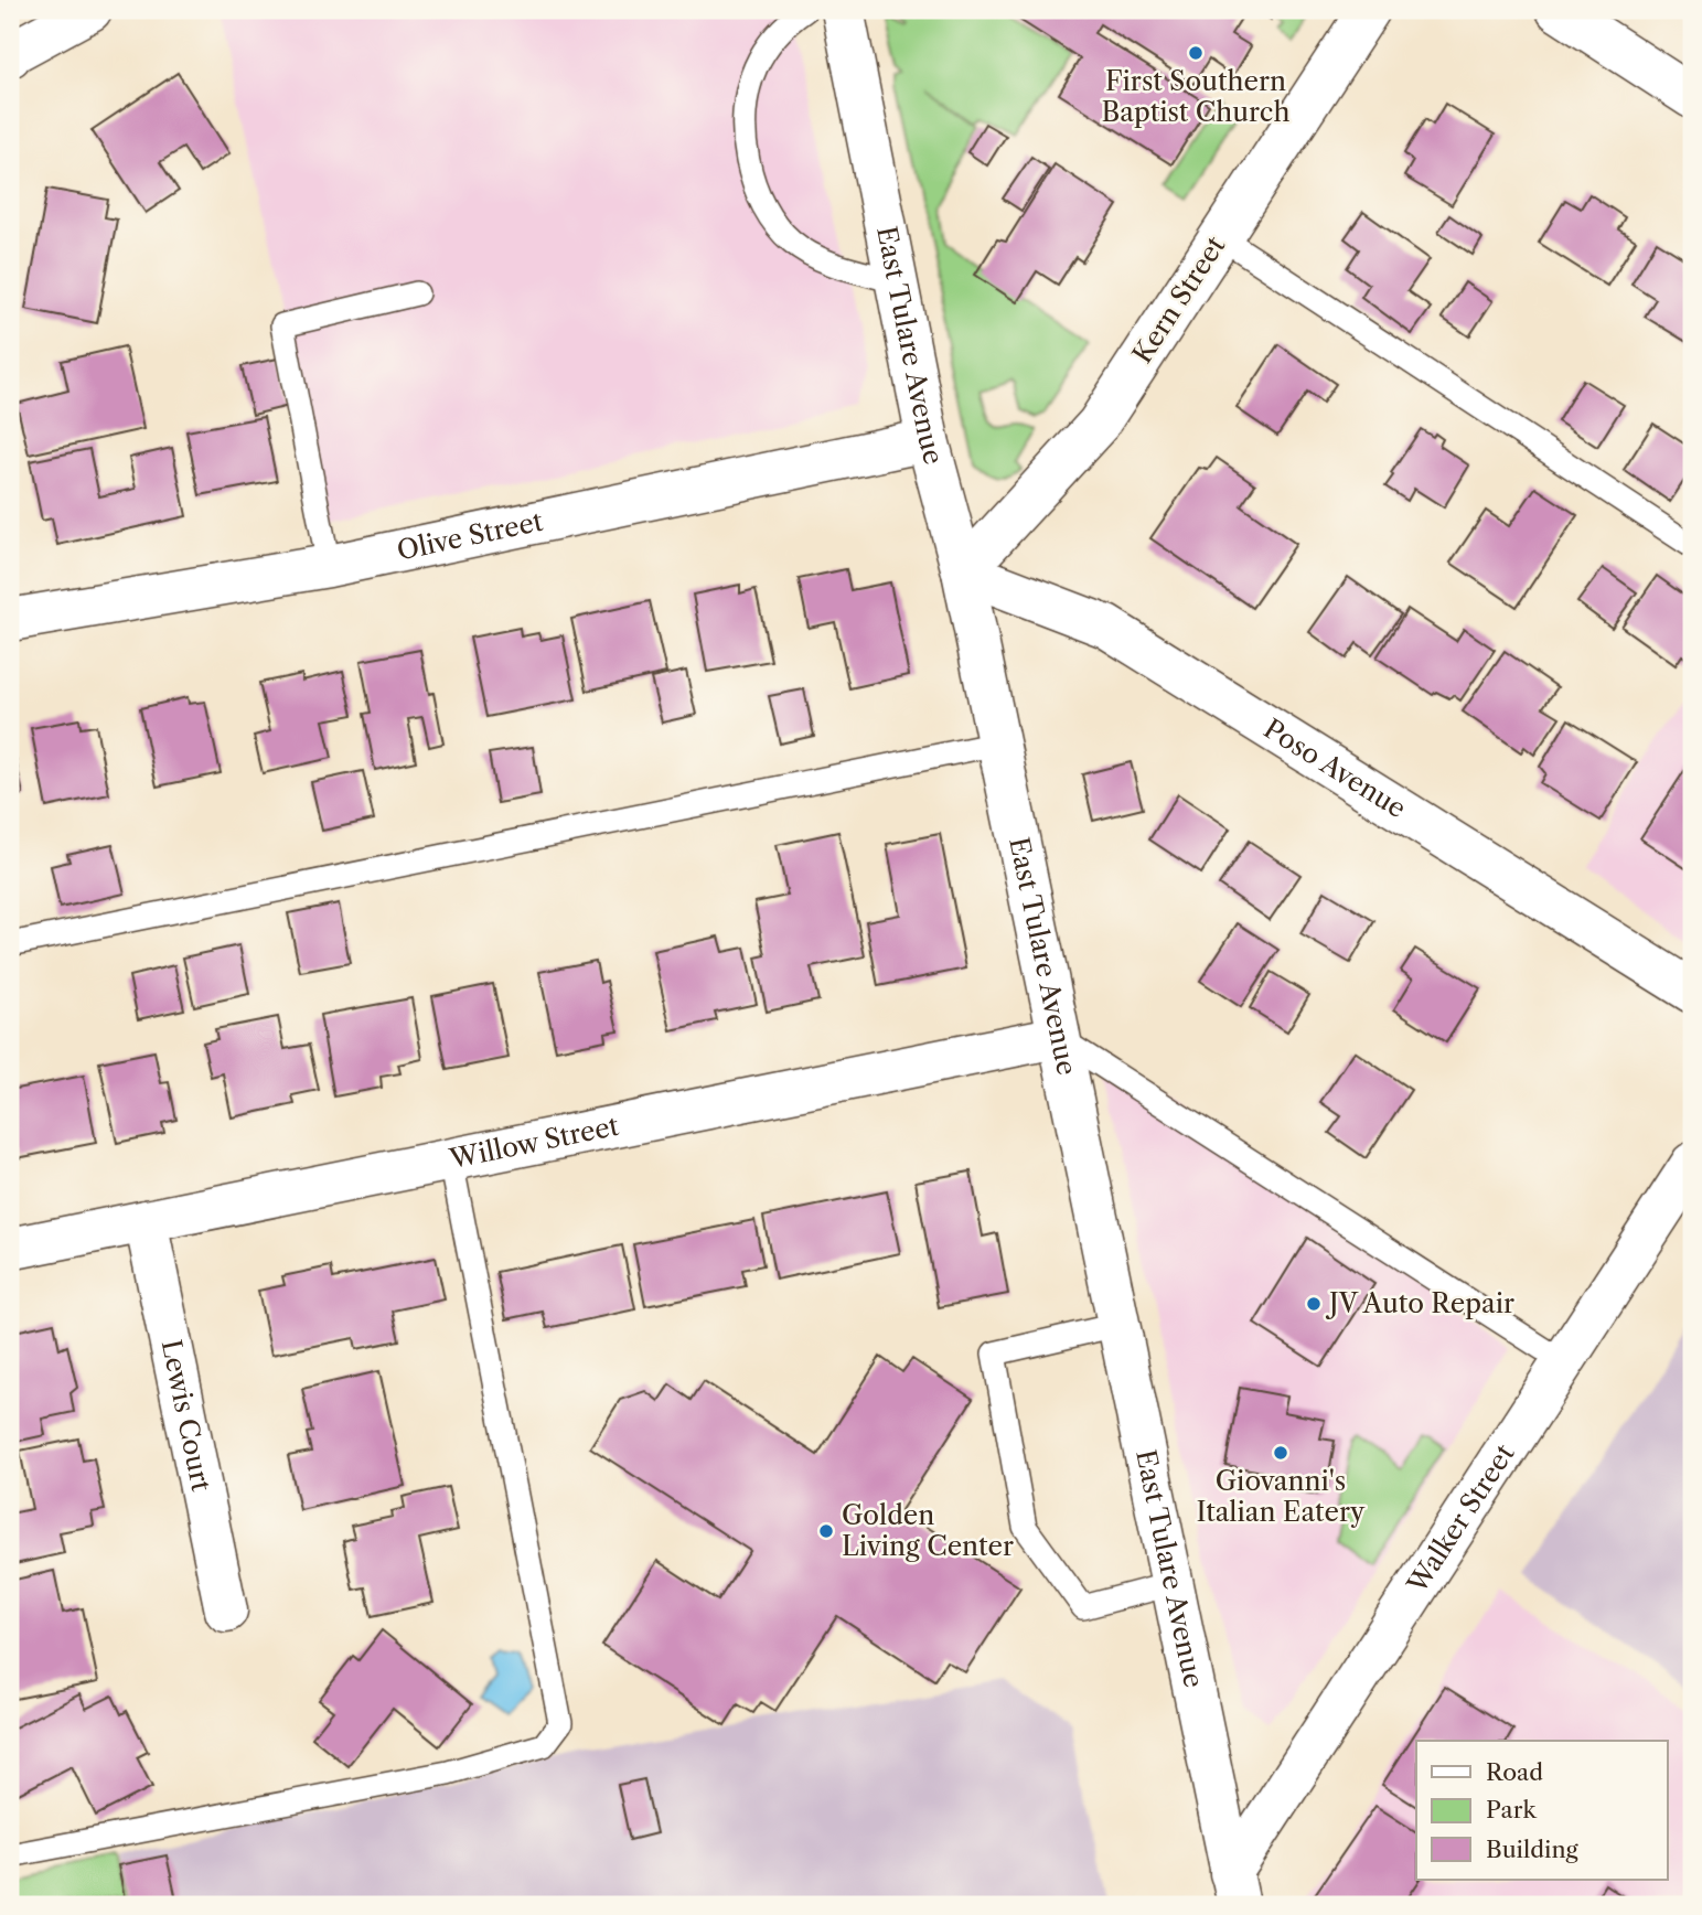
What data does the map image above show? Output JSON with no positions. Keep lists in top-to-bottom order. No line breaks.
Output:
{"streets":{"street":["Kern Street","East Tulare Avenue","Olive Street","Poso Avenue","Willow Street","Lewis Court","Walker Street"]},"crossings":[["Kern Street","East Tulare Avenue"],["Kern Street","Poso Avenue"],["East Tulare Avenue","Olive Street"],["East Tulare Avenue","Poso Avenue"],["East Tulare Avenue","Willow Street"],["East Tulare Avenue","Walker Street"],["Willow Street","Lewis Court"]],"places":["First Southern Baptist Church","JV Auto Repair","Giovanni's Italian Eatery","Golden Living Center"],"legend":["Road","Park","Building"]}
